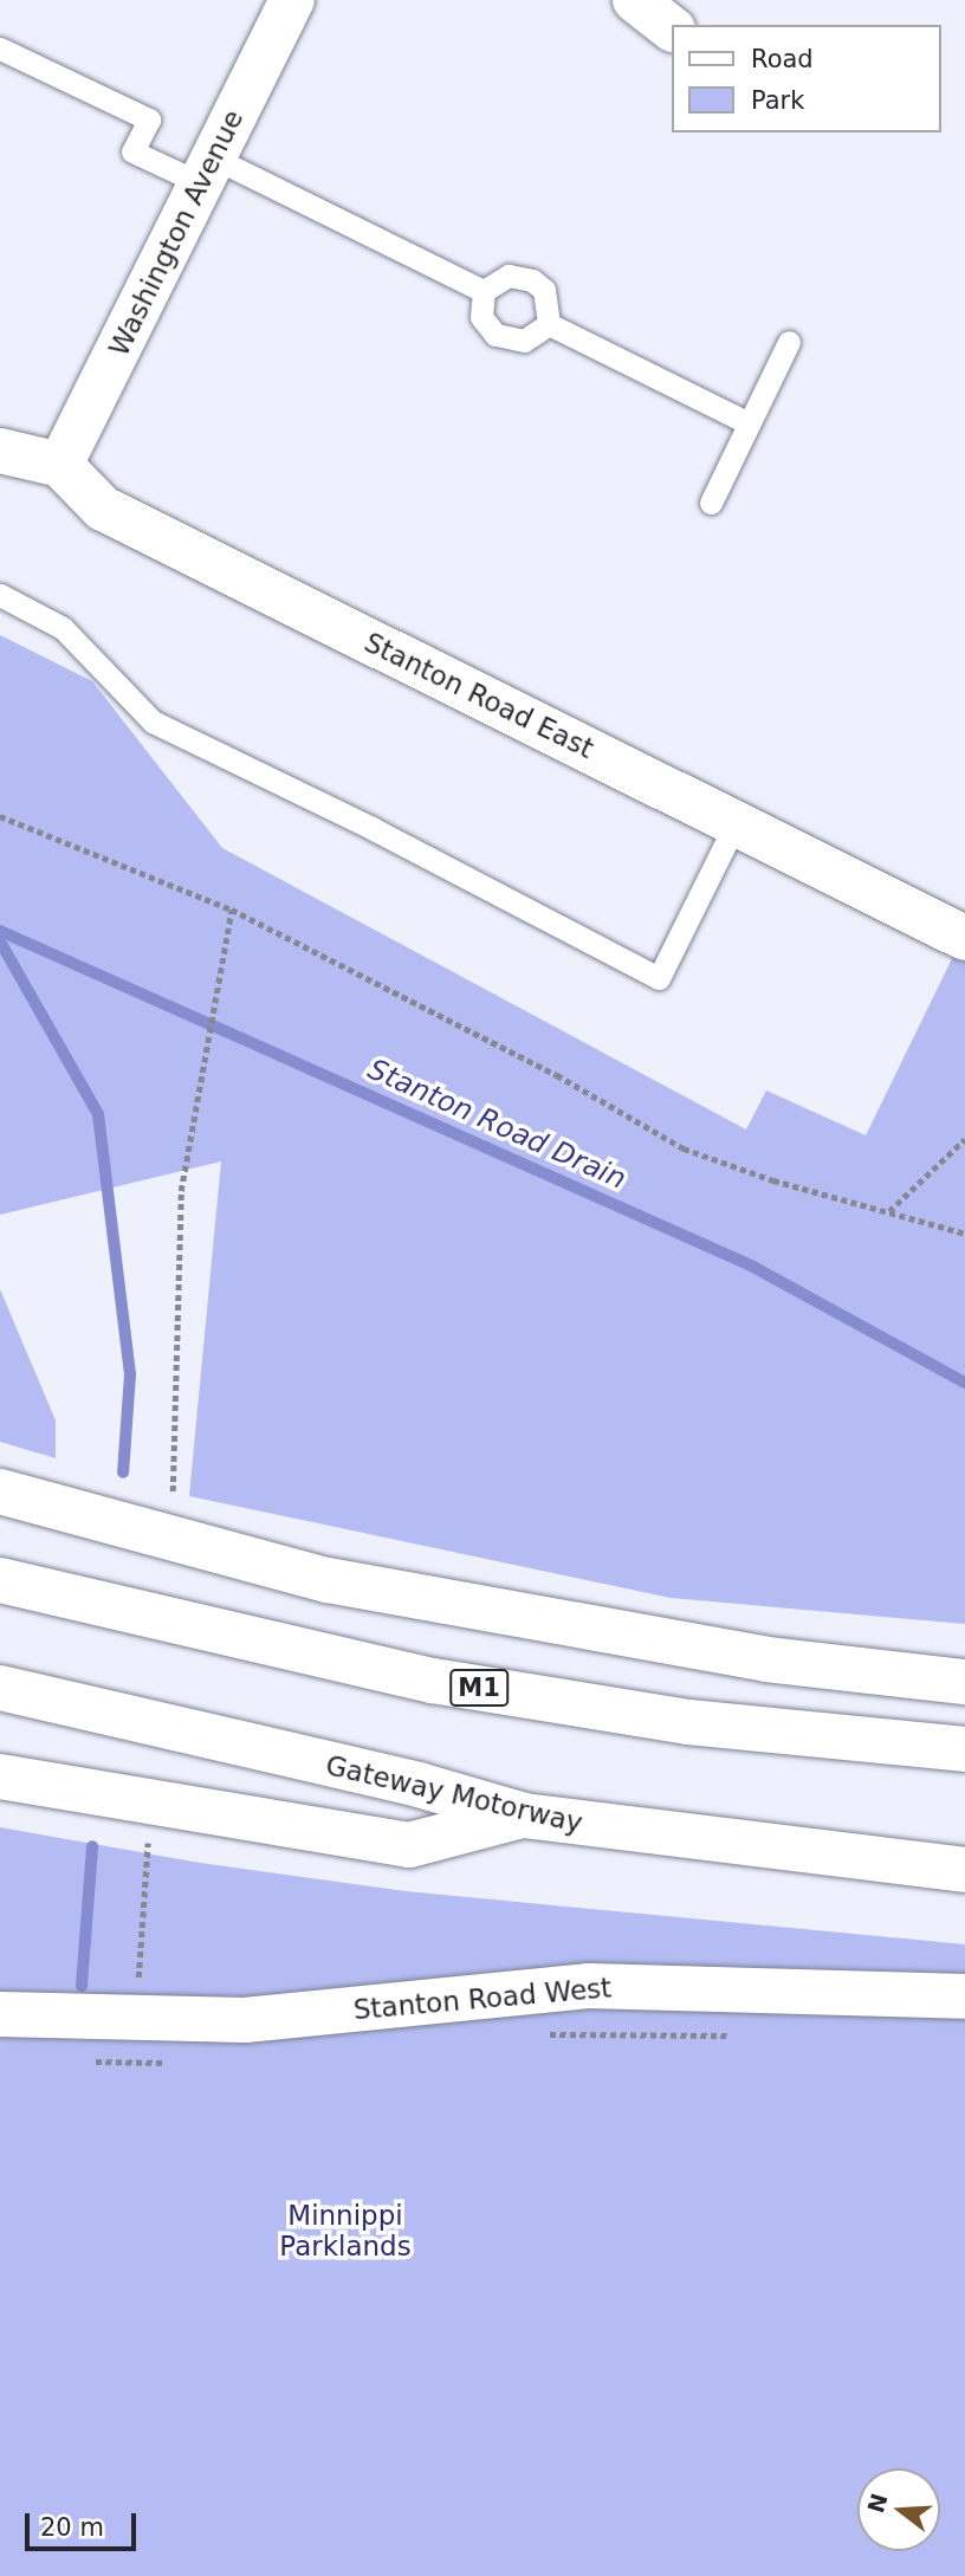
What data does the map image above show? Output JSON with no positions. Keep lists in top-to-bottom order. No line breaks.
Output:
{"streets":{"main road":["Washington Avenue","Stanton Road East","M1","Gateway Motorway","Stanton Road West"]},"crossings":[["Washington Avenue","Stanton Road East"]],"water":["Stanton Road Drain"],"parks":["Minnippi Parklands"],"legend":["Road","Park"],"scale_bar":"20 m","north":"left"}
